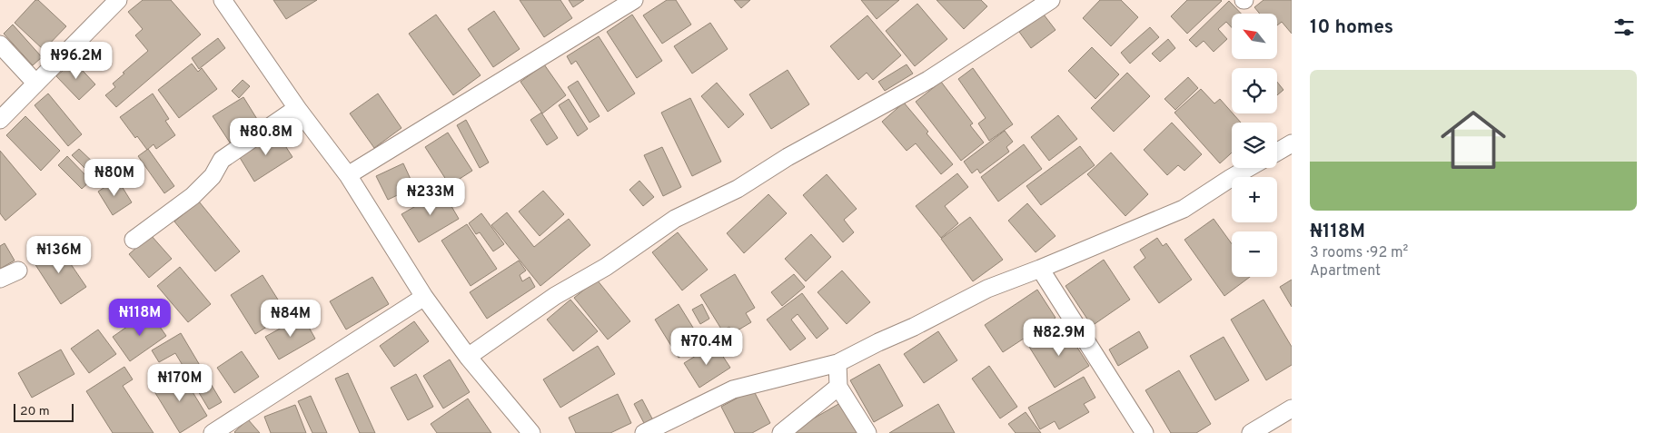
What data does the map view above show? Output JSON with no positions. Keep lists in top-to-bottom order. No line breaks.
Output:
{"scale_bar":"20 m","north":"top left","page":{"heading":"10 homes","map_buttons":["+","−"],"price":["₦96.2M","₦80.8M","₦80M","₦233M","₦136M","₦118M","₦84M","₦82.9M","₦70.4M","₦170M"],"list":[{"name":"₦118M","note":"3 rooms · 92 m² · Apartment"}],"scale":"20 m"}}
